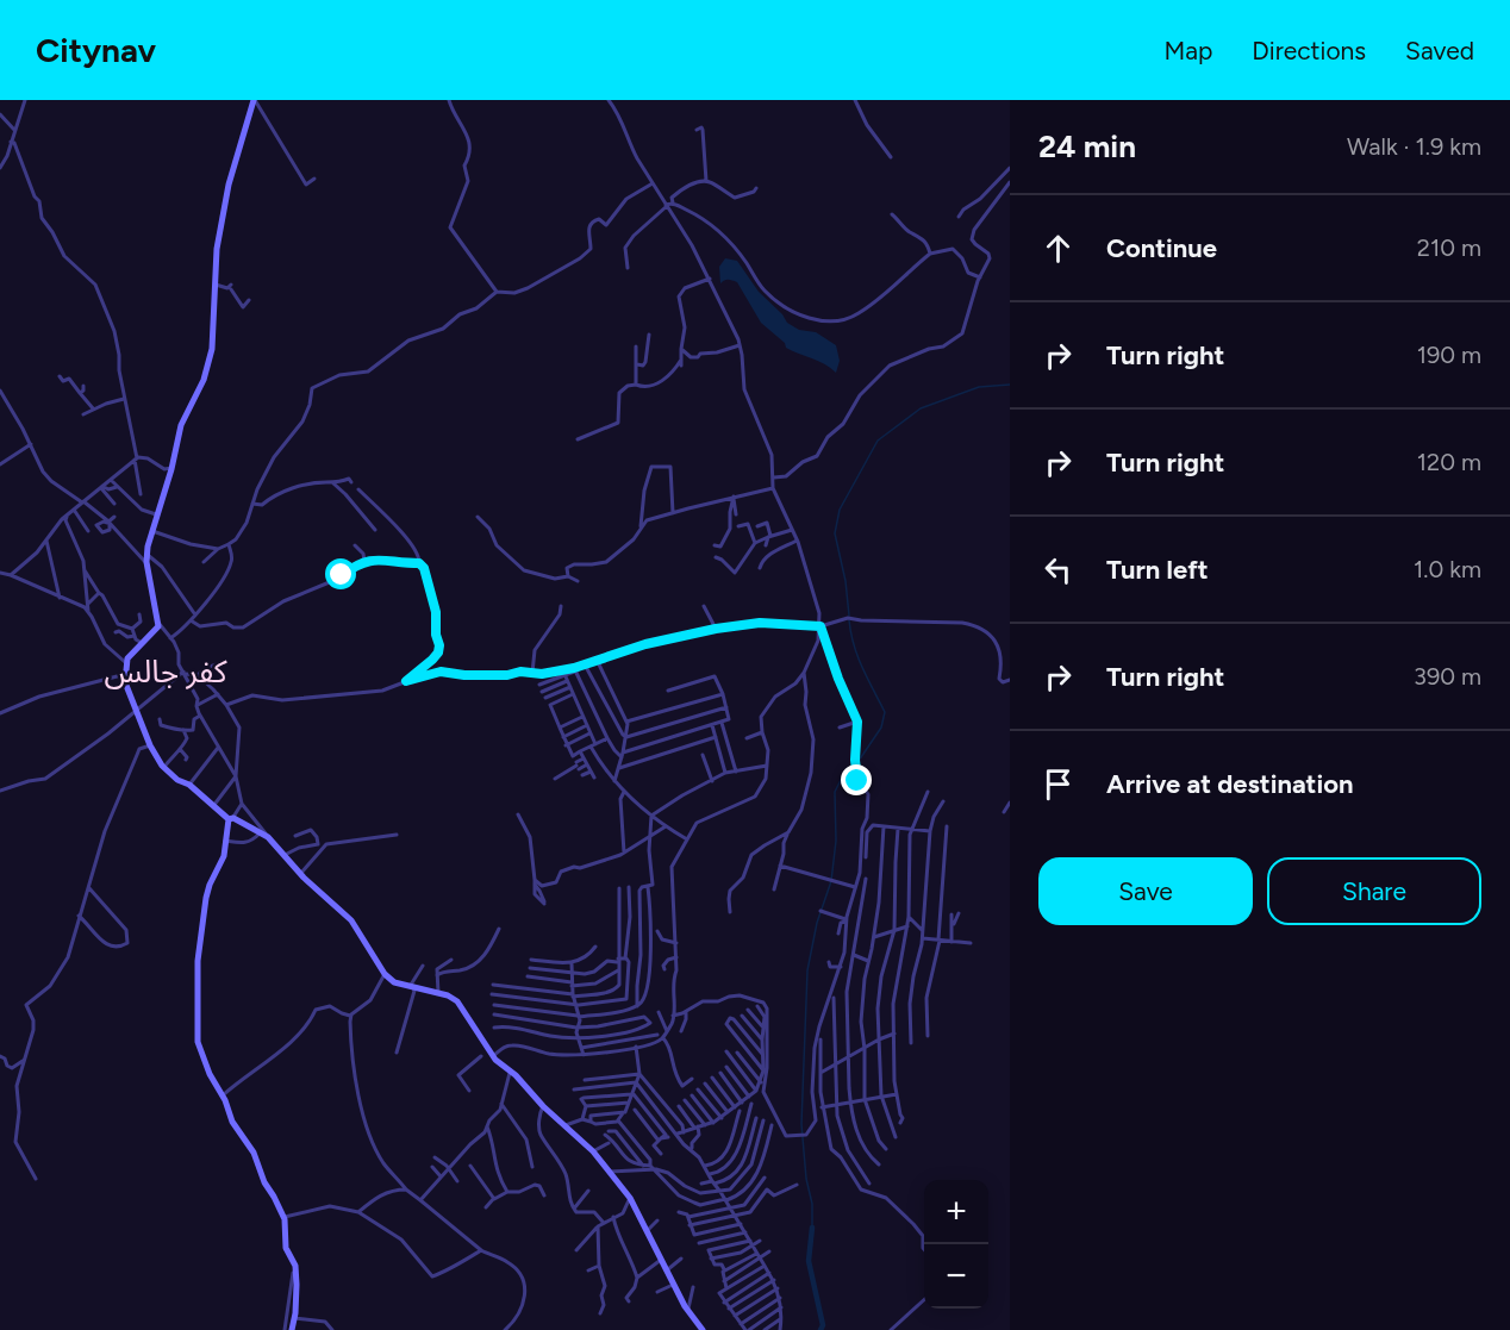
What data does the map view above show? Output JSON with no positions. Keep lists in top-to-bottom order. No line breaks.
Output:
{"districts":["كفر جالس"],"page":{"header":"Citynav","nav":["Map","Directions","Saved"],"heading":["24 min","Walk · 1.9 km"],"list":[["Continue","210 m"],["Turn right","190 m"],["Turn right","120 m"],["Turn left","1.0 km"],["Turn right","390 m"],"Arrive at destination"],"buttons":["Save","Share"],"map_buttons":["+","−"]}}
